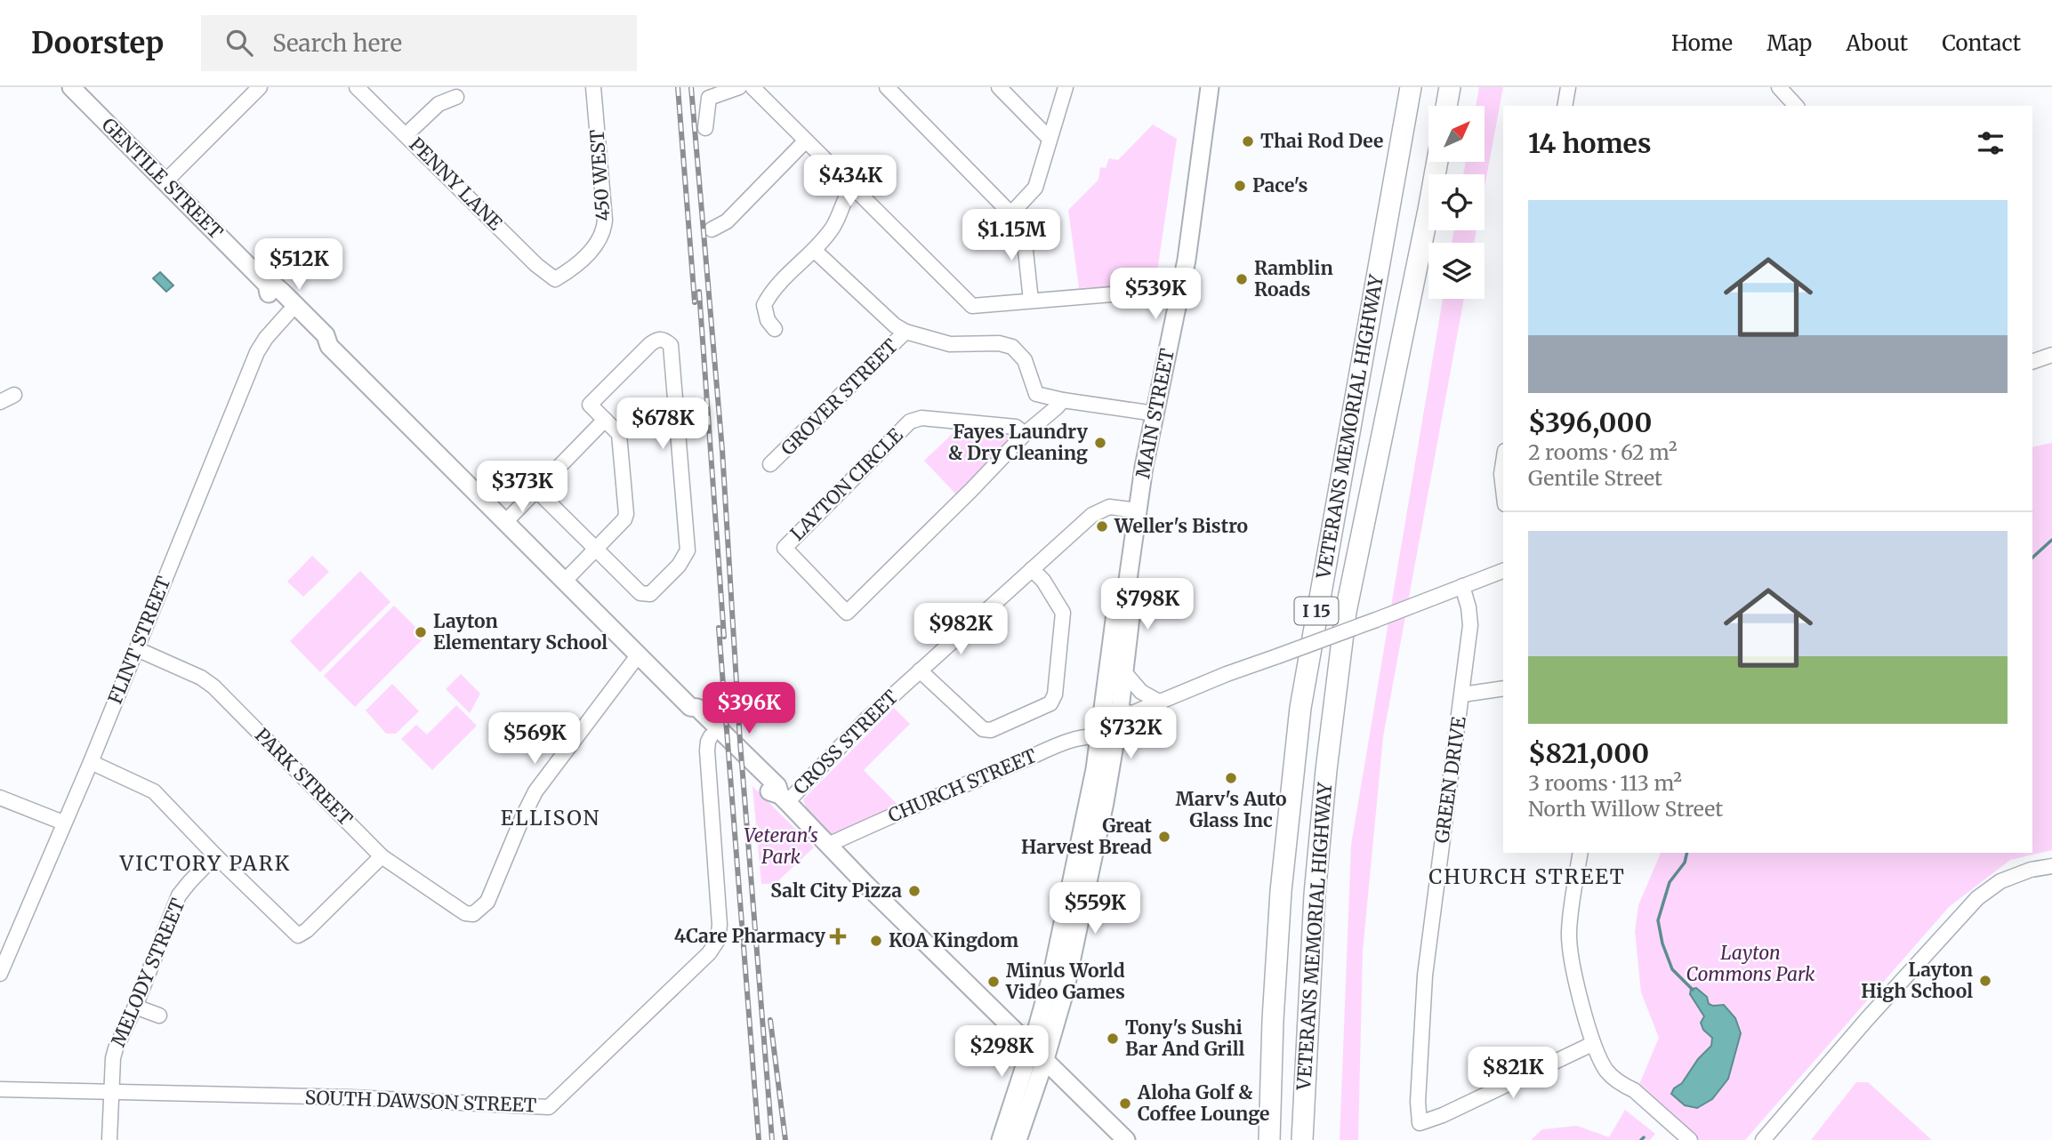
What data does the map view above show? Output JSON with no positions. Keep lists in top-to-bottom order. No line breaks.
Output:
{"streets":{"highway":["VETERANS MEMORIAL HIGHWAY","I 15"],"main road":["GENTILE STREET","MAIN STREET"],"street":["450 WEST","PENNY LANE","GROVER STREET","LAYTON CIRCLE","FLINT STREET","CROSS STREET","PARK STREET","GREEN DRIVE","CHURCH STREET","MELODY STREET","SOUTH DAWSON STREET"]},"crossings":[["450 WEST","PENNY LANE"],["GENTILE STREET","MAIN STREET"],["GENTILE STREET","FLINT STREET"],["GENTILE STREET","CROSS STREET"],["GENTILE STREET","PARK STREET"],["GENTILE STREET","CHURCH STREET"],["GENTILE STREET","SOUTH DAWSON STREET"],["GROVER STREET","LAYTON CIRCLE"],["MAIN STREET","CROSS STREET"],["MAIN STREET","CHURCH STREET"],["FLINT STREET","PARK STREET"],["MELODY STREET","SOUTH DAWSON STREET"]],"districts":["ELLISON","VICTORY PARK","CHURCH STREET"],"parks":["Veteran's Park","Layton Commons Park"],"places":{"other":["Thai Rod Dee","Pace's","Ramblin Roads","Fayes Laundry & Dry Cleaning","Weller's Bistro","Layton Elementary School","Marv's Auto Glass Inc","Great Harvest Bread","Salt City Pizza","KOA Kingdom","Layton High School","Minus World Video Games","Tony's Sushi Bar And Grill","Aloha Golf & Coffee Lounge"],"health":["4Care Pharmacy"]},"north":"top right","page":{"header":"Doorstep","search":"Search here","nav":["Home","Map","About","Contact"],"heading":"14 homes","price":["$434K","$1.15M","$512K","$539K","$678K","$373K","$798K","$982K","$396K","$732K","$569K","$559K","$298K","$821K"],"list":[{"name":"$396,000","note":"2 rooms · 62 m² · Gentile Street"},{"name":"$821,000","note":"3 rooms · 113 m² · North Willow Street"}]}}
